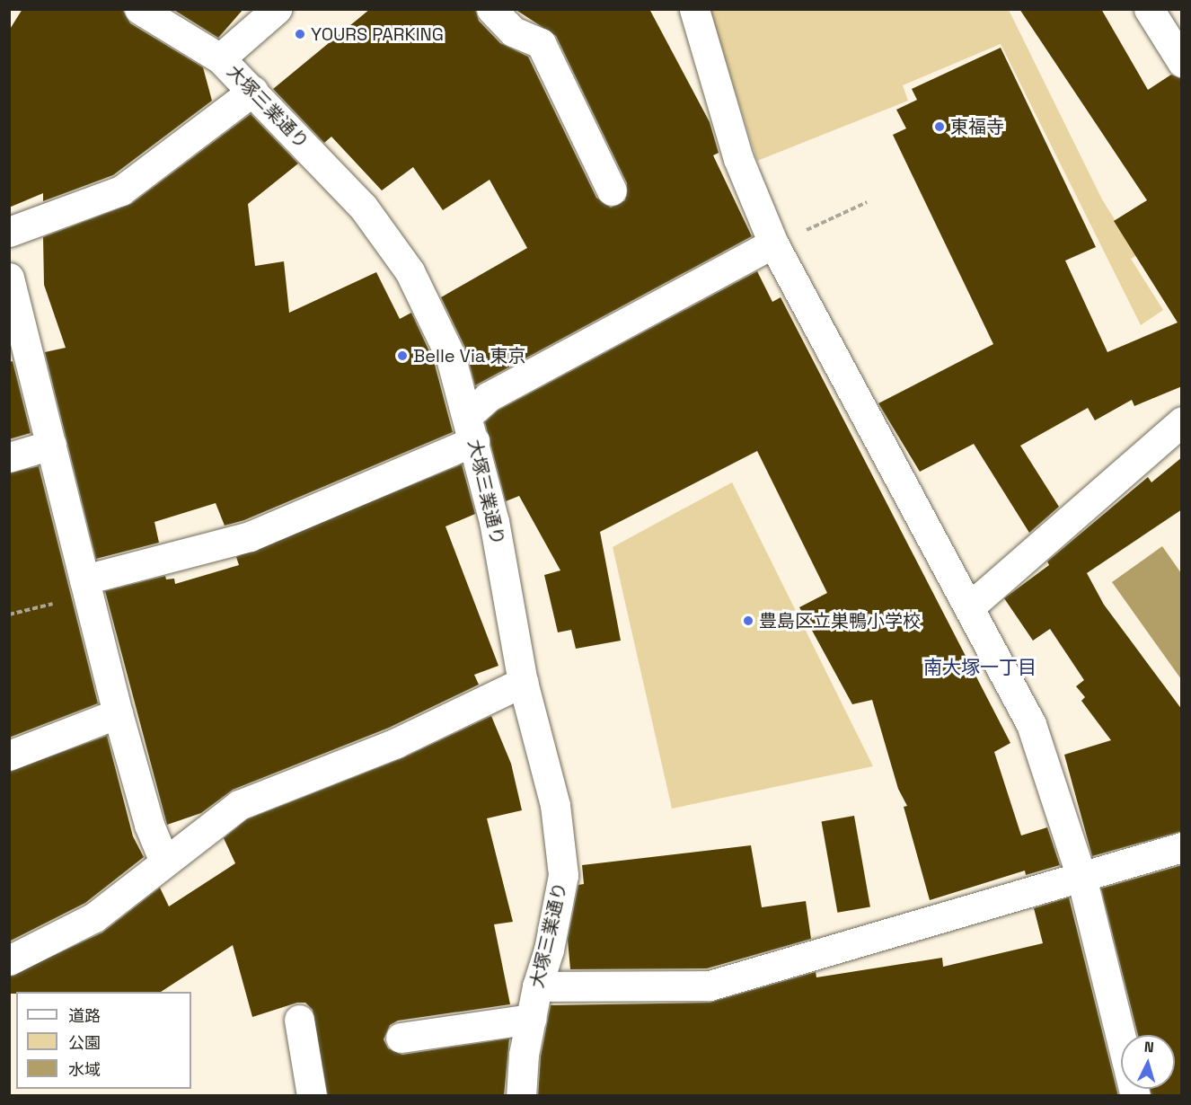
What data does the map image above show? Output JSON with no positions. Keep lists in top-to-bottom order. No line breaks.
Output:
{"streets":{"street":["大塚三業通り"]},"districts":["南大塚一丁目"],"places":["YOURS PARKING","東福寺","Belle Via 東京","豊島区立巣鴨小学校"],"legend":["道路","公園","水域"],"north":"top"}
